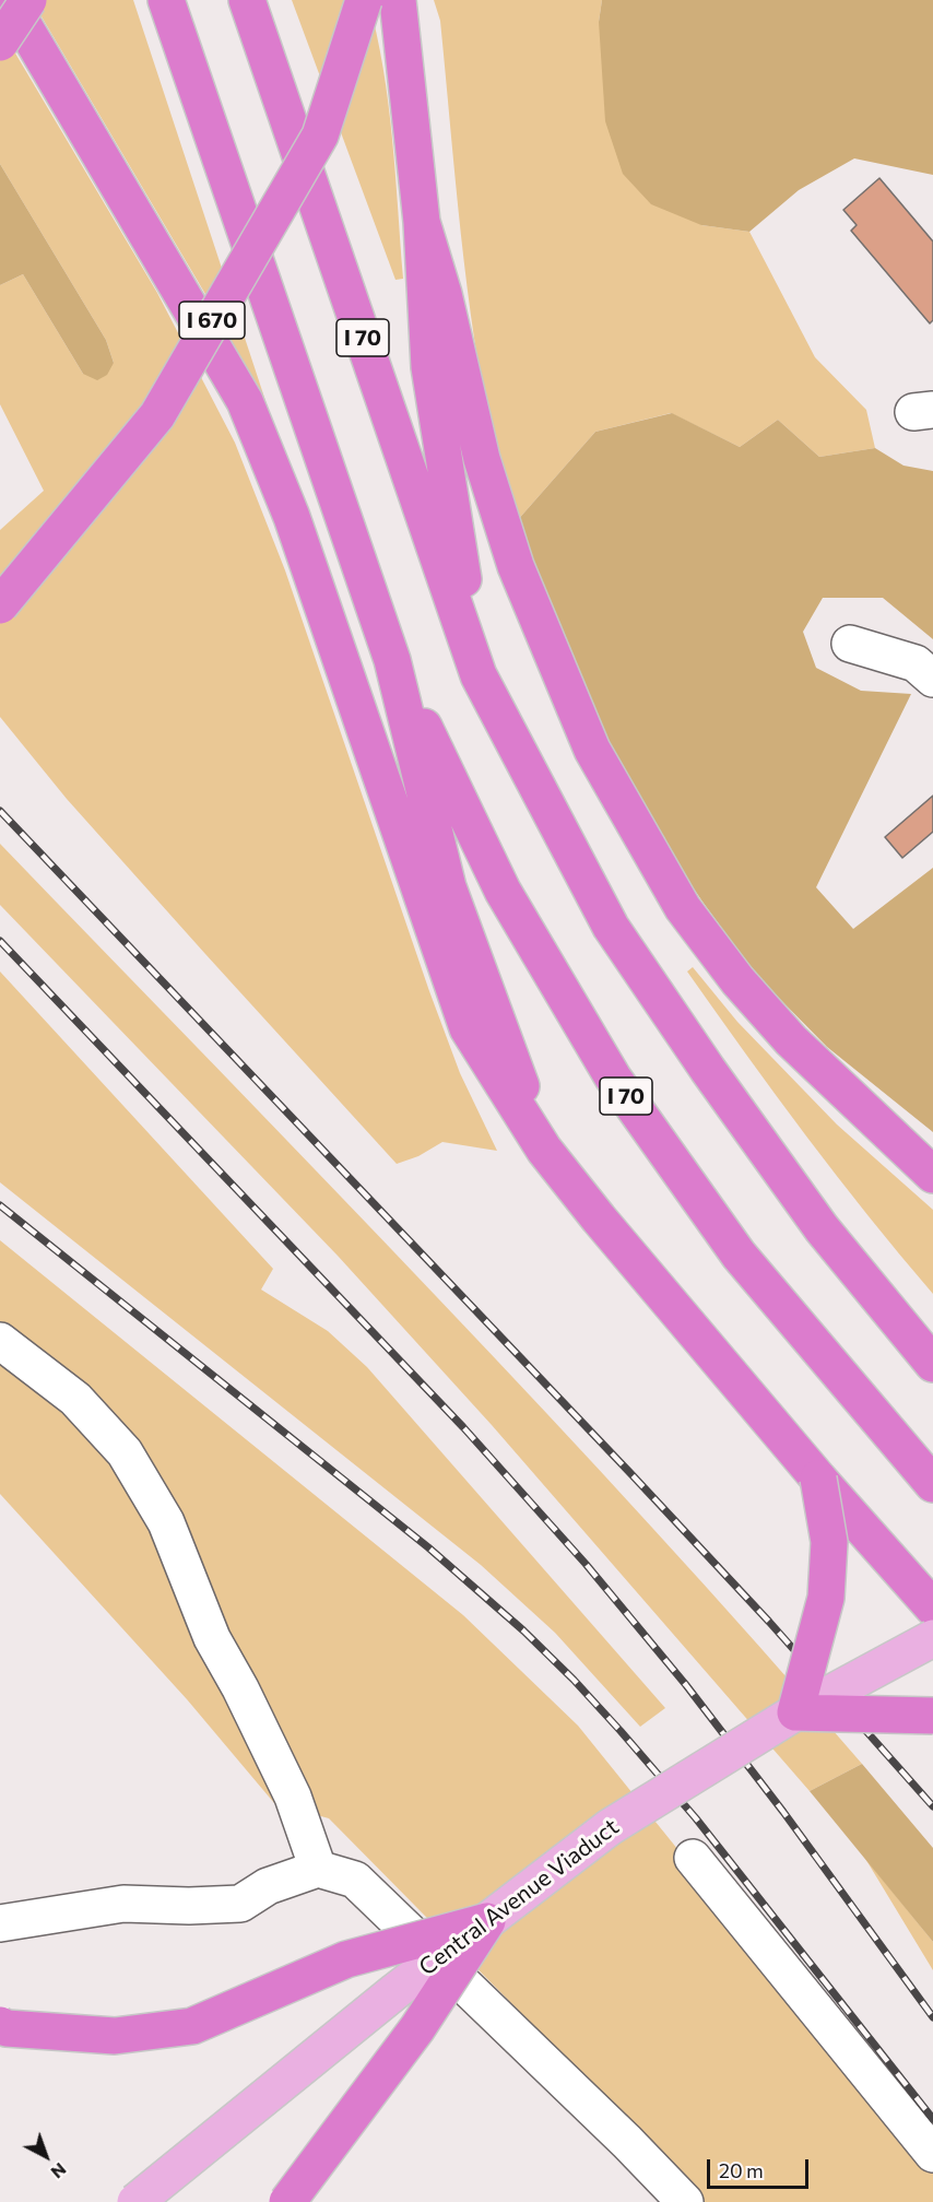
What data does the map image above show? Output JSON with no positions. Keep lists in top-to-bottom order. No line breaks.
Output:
{"streets":{"highway":["I 670","I 70"],"main road":["Central Avenue Viaduct"]},"scale_bar":"20 m","north":"bottom right"}
